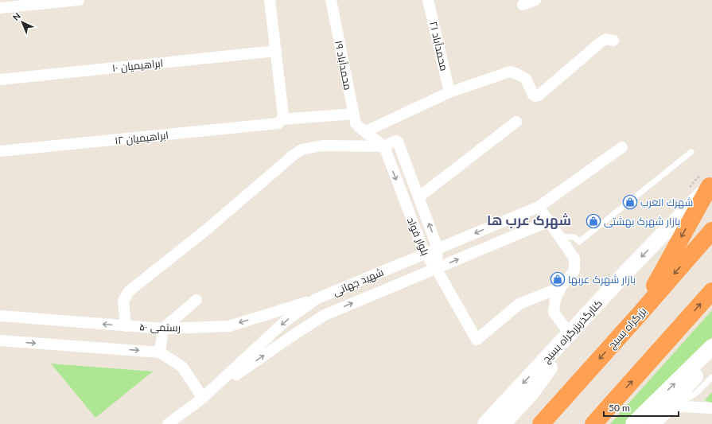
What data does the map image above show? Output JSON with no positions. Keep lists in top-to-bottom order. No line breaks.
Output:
{"streets":{"highway":["بزرگراه بسیج"],"main road":["کنارگذربزرگراه بسیج"],"street":["محمدآباد ۲۱","ابراهیمیان ۱۰","محمدآباد ۱۹","ابراهیمیان ۱۲","بلوار فواد","شهید جهانی","رستمی ۵۰"]},"crossings":[["محمدآباد ۱۹","ابراهیمیان ۱۲"],["بلوار فواد","شهید جهانی"],["شهید جهانی","رستمی ۵۰"]],"districts":["شهرک عرب ها"],"places":{"shop":["شهرك العرب","بازار شهرک بهشتی","بازار شهرک عربها"]},"scale_bar":"50 m","north":"top left"}
